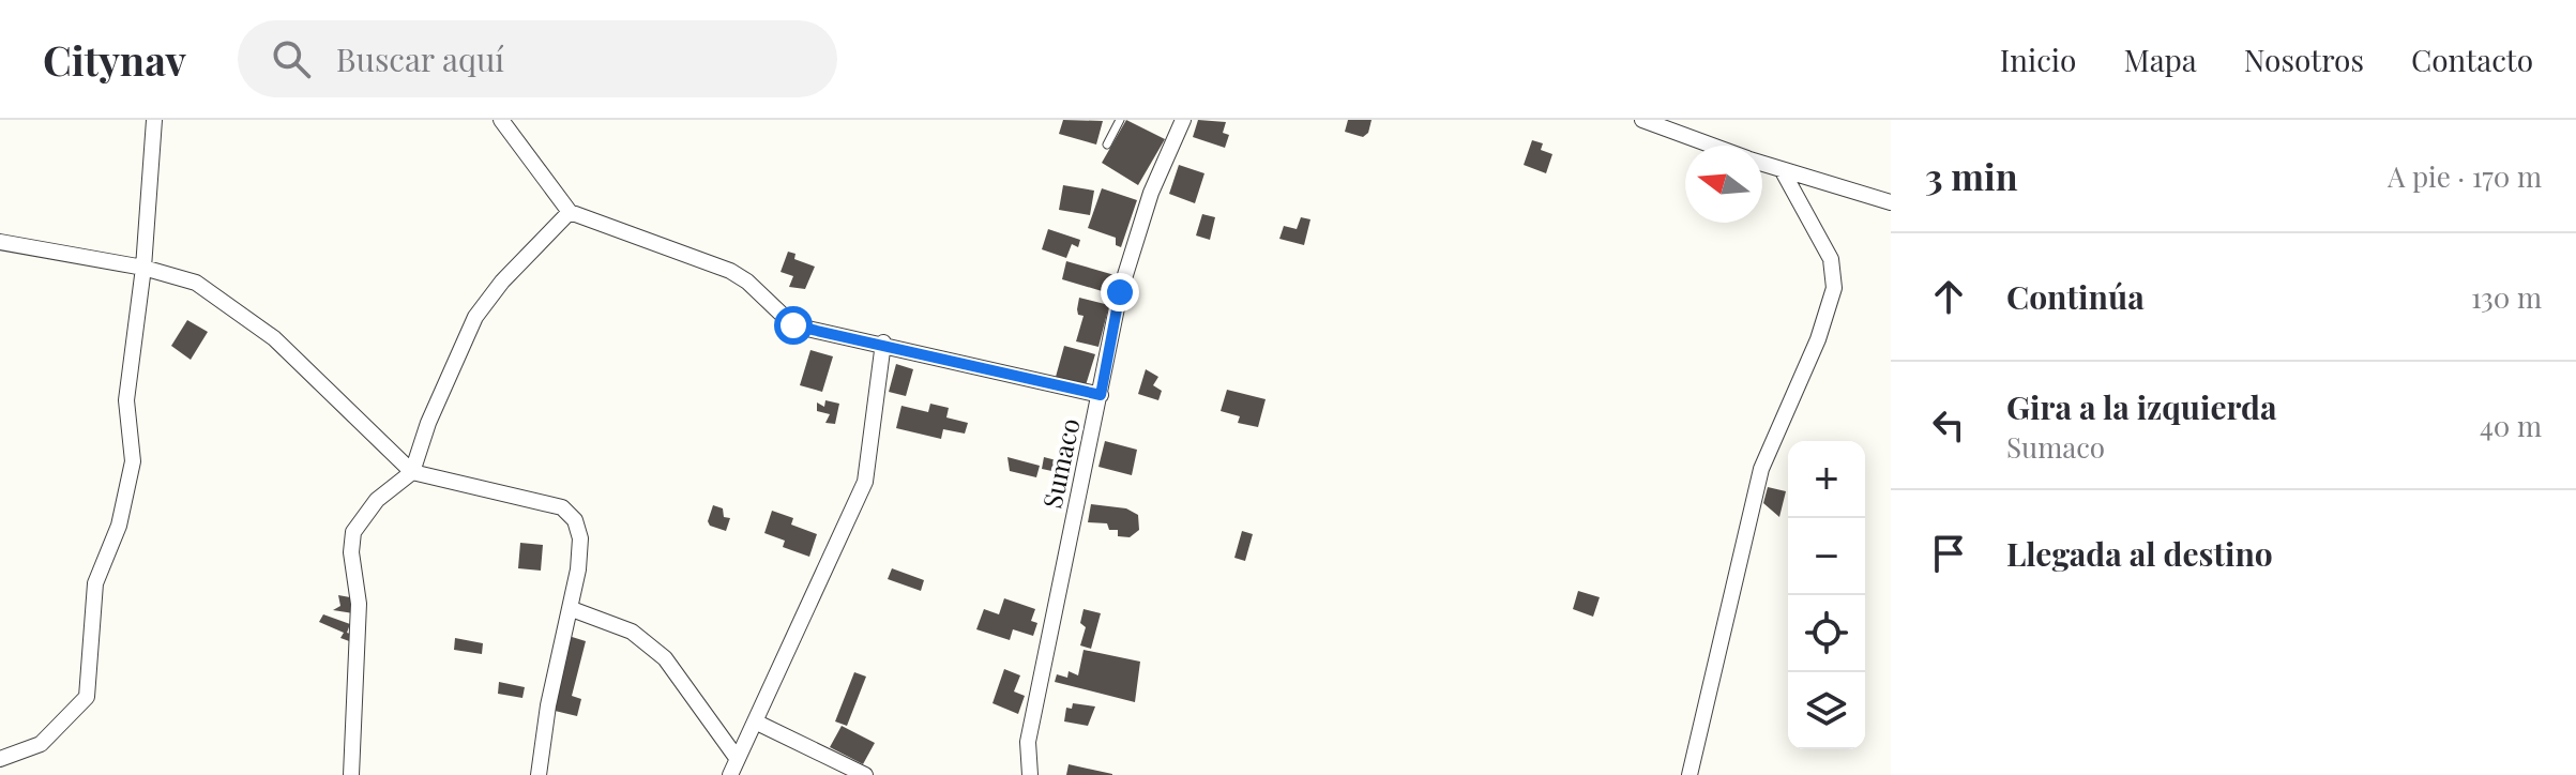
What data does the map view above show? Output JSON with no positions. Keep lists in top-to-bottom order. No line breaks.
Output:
{"streets":{"street":["Sumaco"]},"north":"left","page":{"header":"Citynav","search":"Buscar aquí","nav":["Inicio","Mapa","Nosotros","Contacto"],"heading":["3 min","A pie · 170 m"],"list":[["Continúa","130 m"],["Gira a la izquierda","Sumaco","40 m"],"Llegada al destino"],"map_buttons":["+","−"]}}
